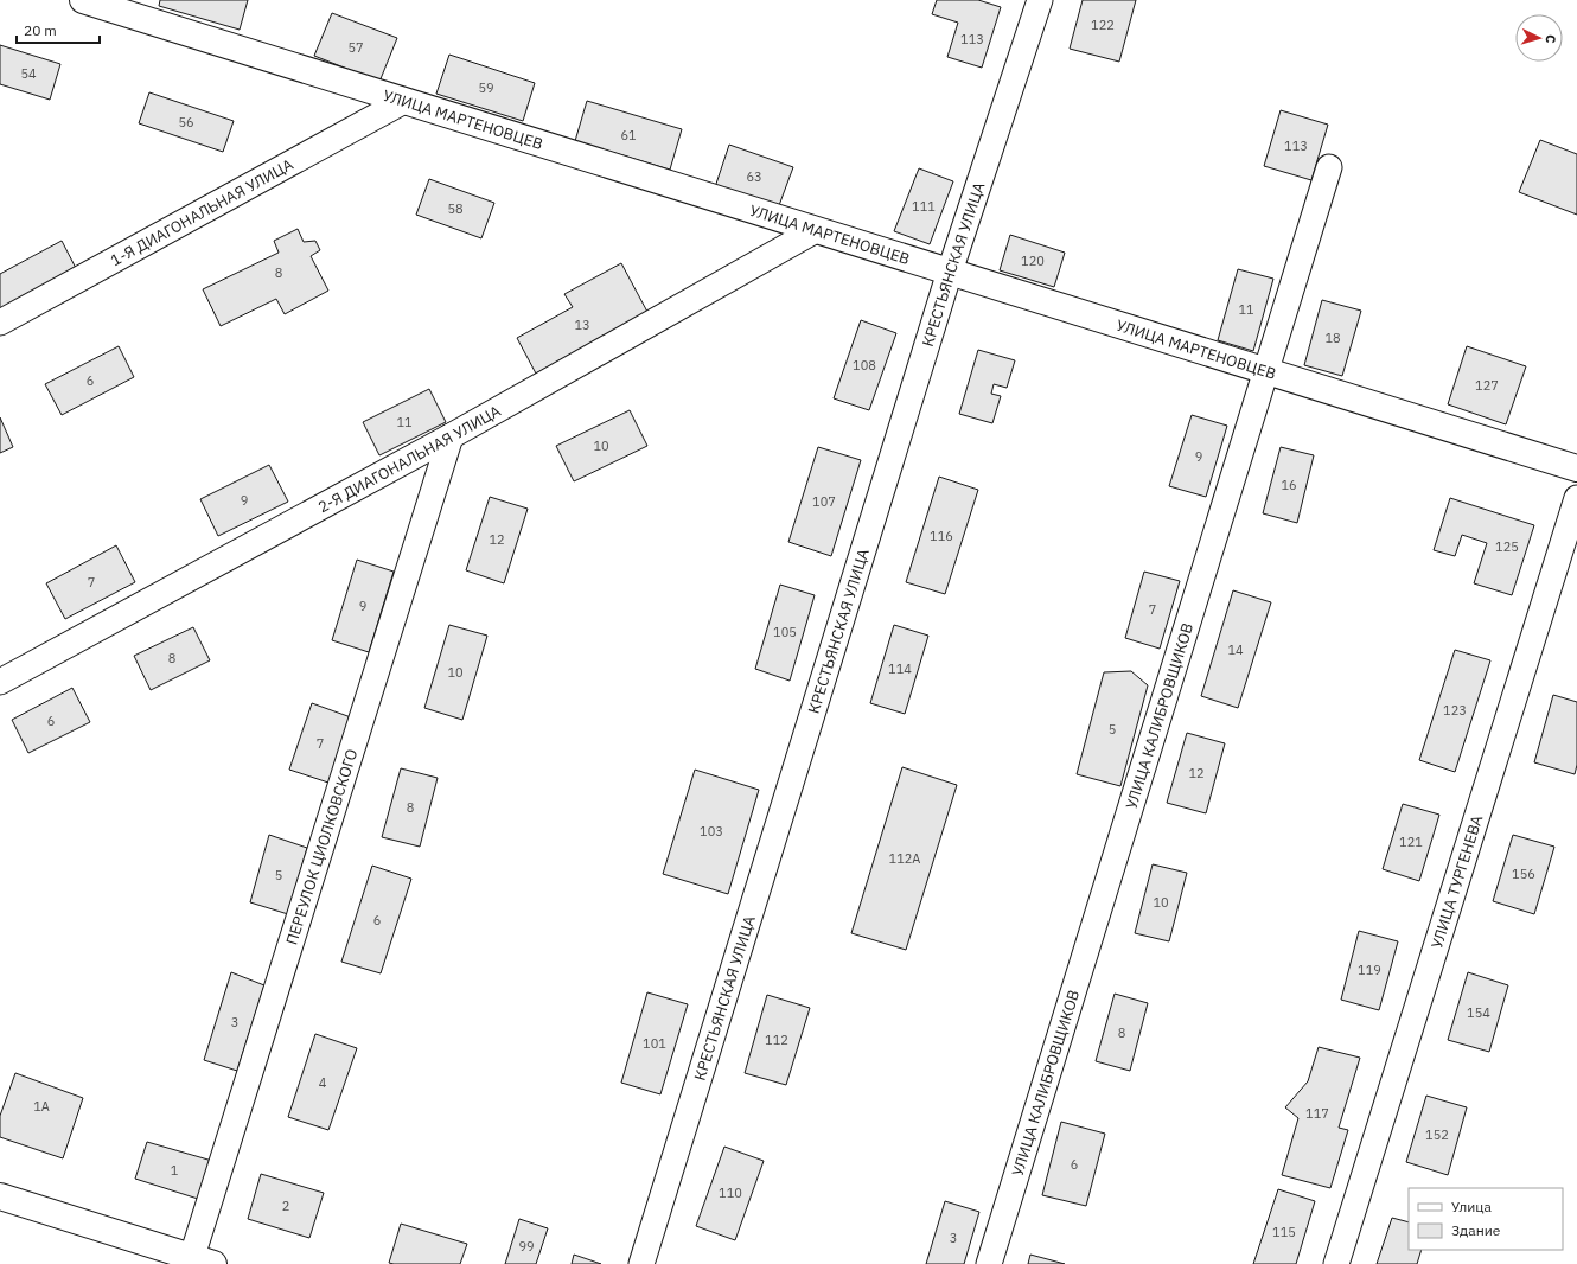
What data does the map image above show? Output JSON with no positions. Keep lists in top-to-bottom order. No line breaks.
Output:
{"streets":{"street":["УЛИЦА МАРТЕНОВЦЕВ","1-Я ДИАГОНАЛЬНАЯ УЛИЦА","КРЕСТЬЯНСКАЯ УЛИЦА","2-Я ДИАГОНАЛЬНАЯ УЛИЦА","УЛИЦА КАЛИБРОВЩИКОВ","ПЕРЕУЛОК ЦИОЛКОВСКОГО","УЛИЦА ТУРГЕНЕВА"]},"crossings":[["УЛИЦА МАРТЕНОВЦЕВ","1-Я ДИАГОНАЛЬНАЯ УЛИЦА"],["УЛИЦА МАРТЕНОВЦЕВ","КРЕСТЬЯНСКАЯ УЛИЦА"],["УЛИЦА МАРТЕНОВЦЕВ","2-Я ДИАГОНАЛЬНАЯ УЛИЦА"],["УЛИЦА МАРТЕНОВЦЕВ","УЛИЦА КАЛИБРОВЩИКОВ"],["2-Я ДИАГОНАЛЬНАЯ УЛИЦА","ПЕРЕУЛОК ЦИОЛКОВСКОГО"]],"house_numbers":["122","113","57","54","59","56","61","113","63","111","58","120","8","11","13","18","108","6","127","11","10","9","16","9","107","116","12","125","7","9","7","105","14","8","114","10","123","6","5","7","12","8","103","121","112А","156","5","10","6","119","154","3","8","112","101","4","1А","117","152","6","1","110","2","115","3","99"],"legend":["Улица","Здание"],"scale_bar":"20 m","north":"right"}
